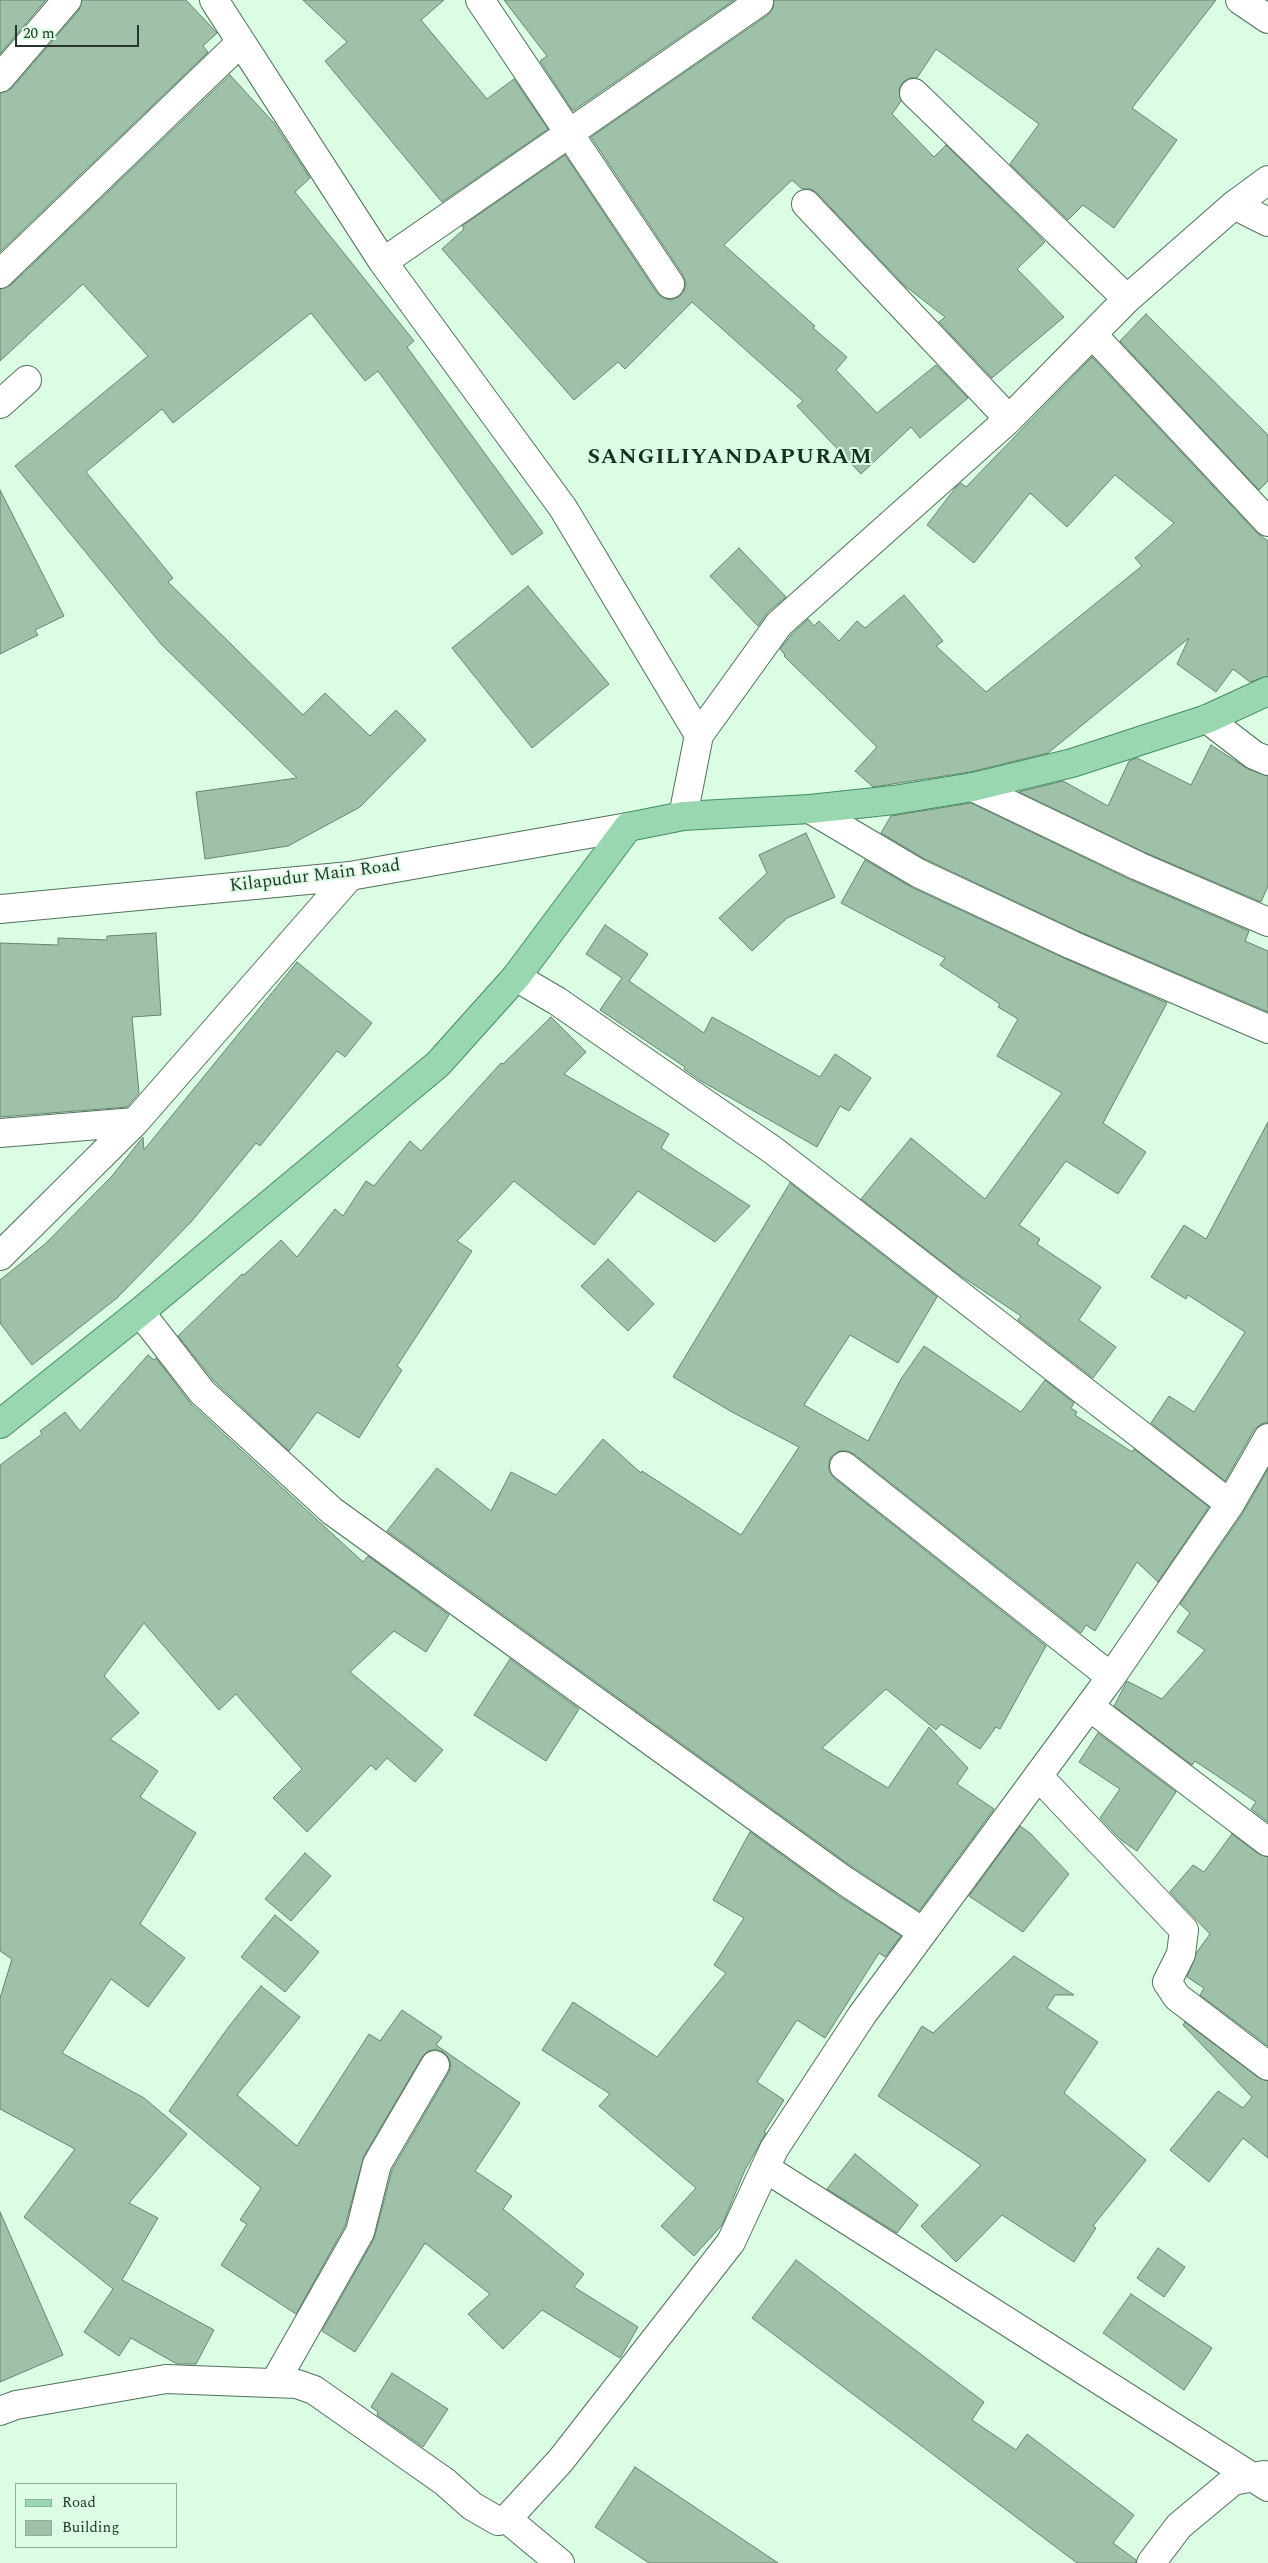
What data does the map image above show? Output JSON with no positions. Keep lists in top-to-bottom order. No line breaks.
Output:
{"streets":{"street":["Kilapudur Main Road"]},"districts":["SANGILIYANDAPURAM"],"legend":["Road","Building"],"scale_bar":"20 m"}
